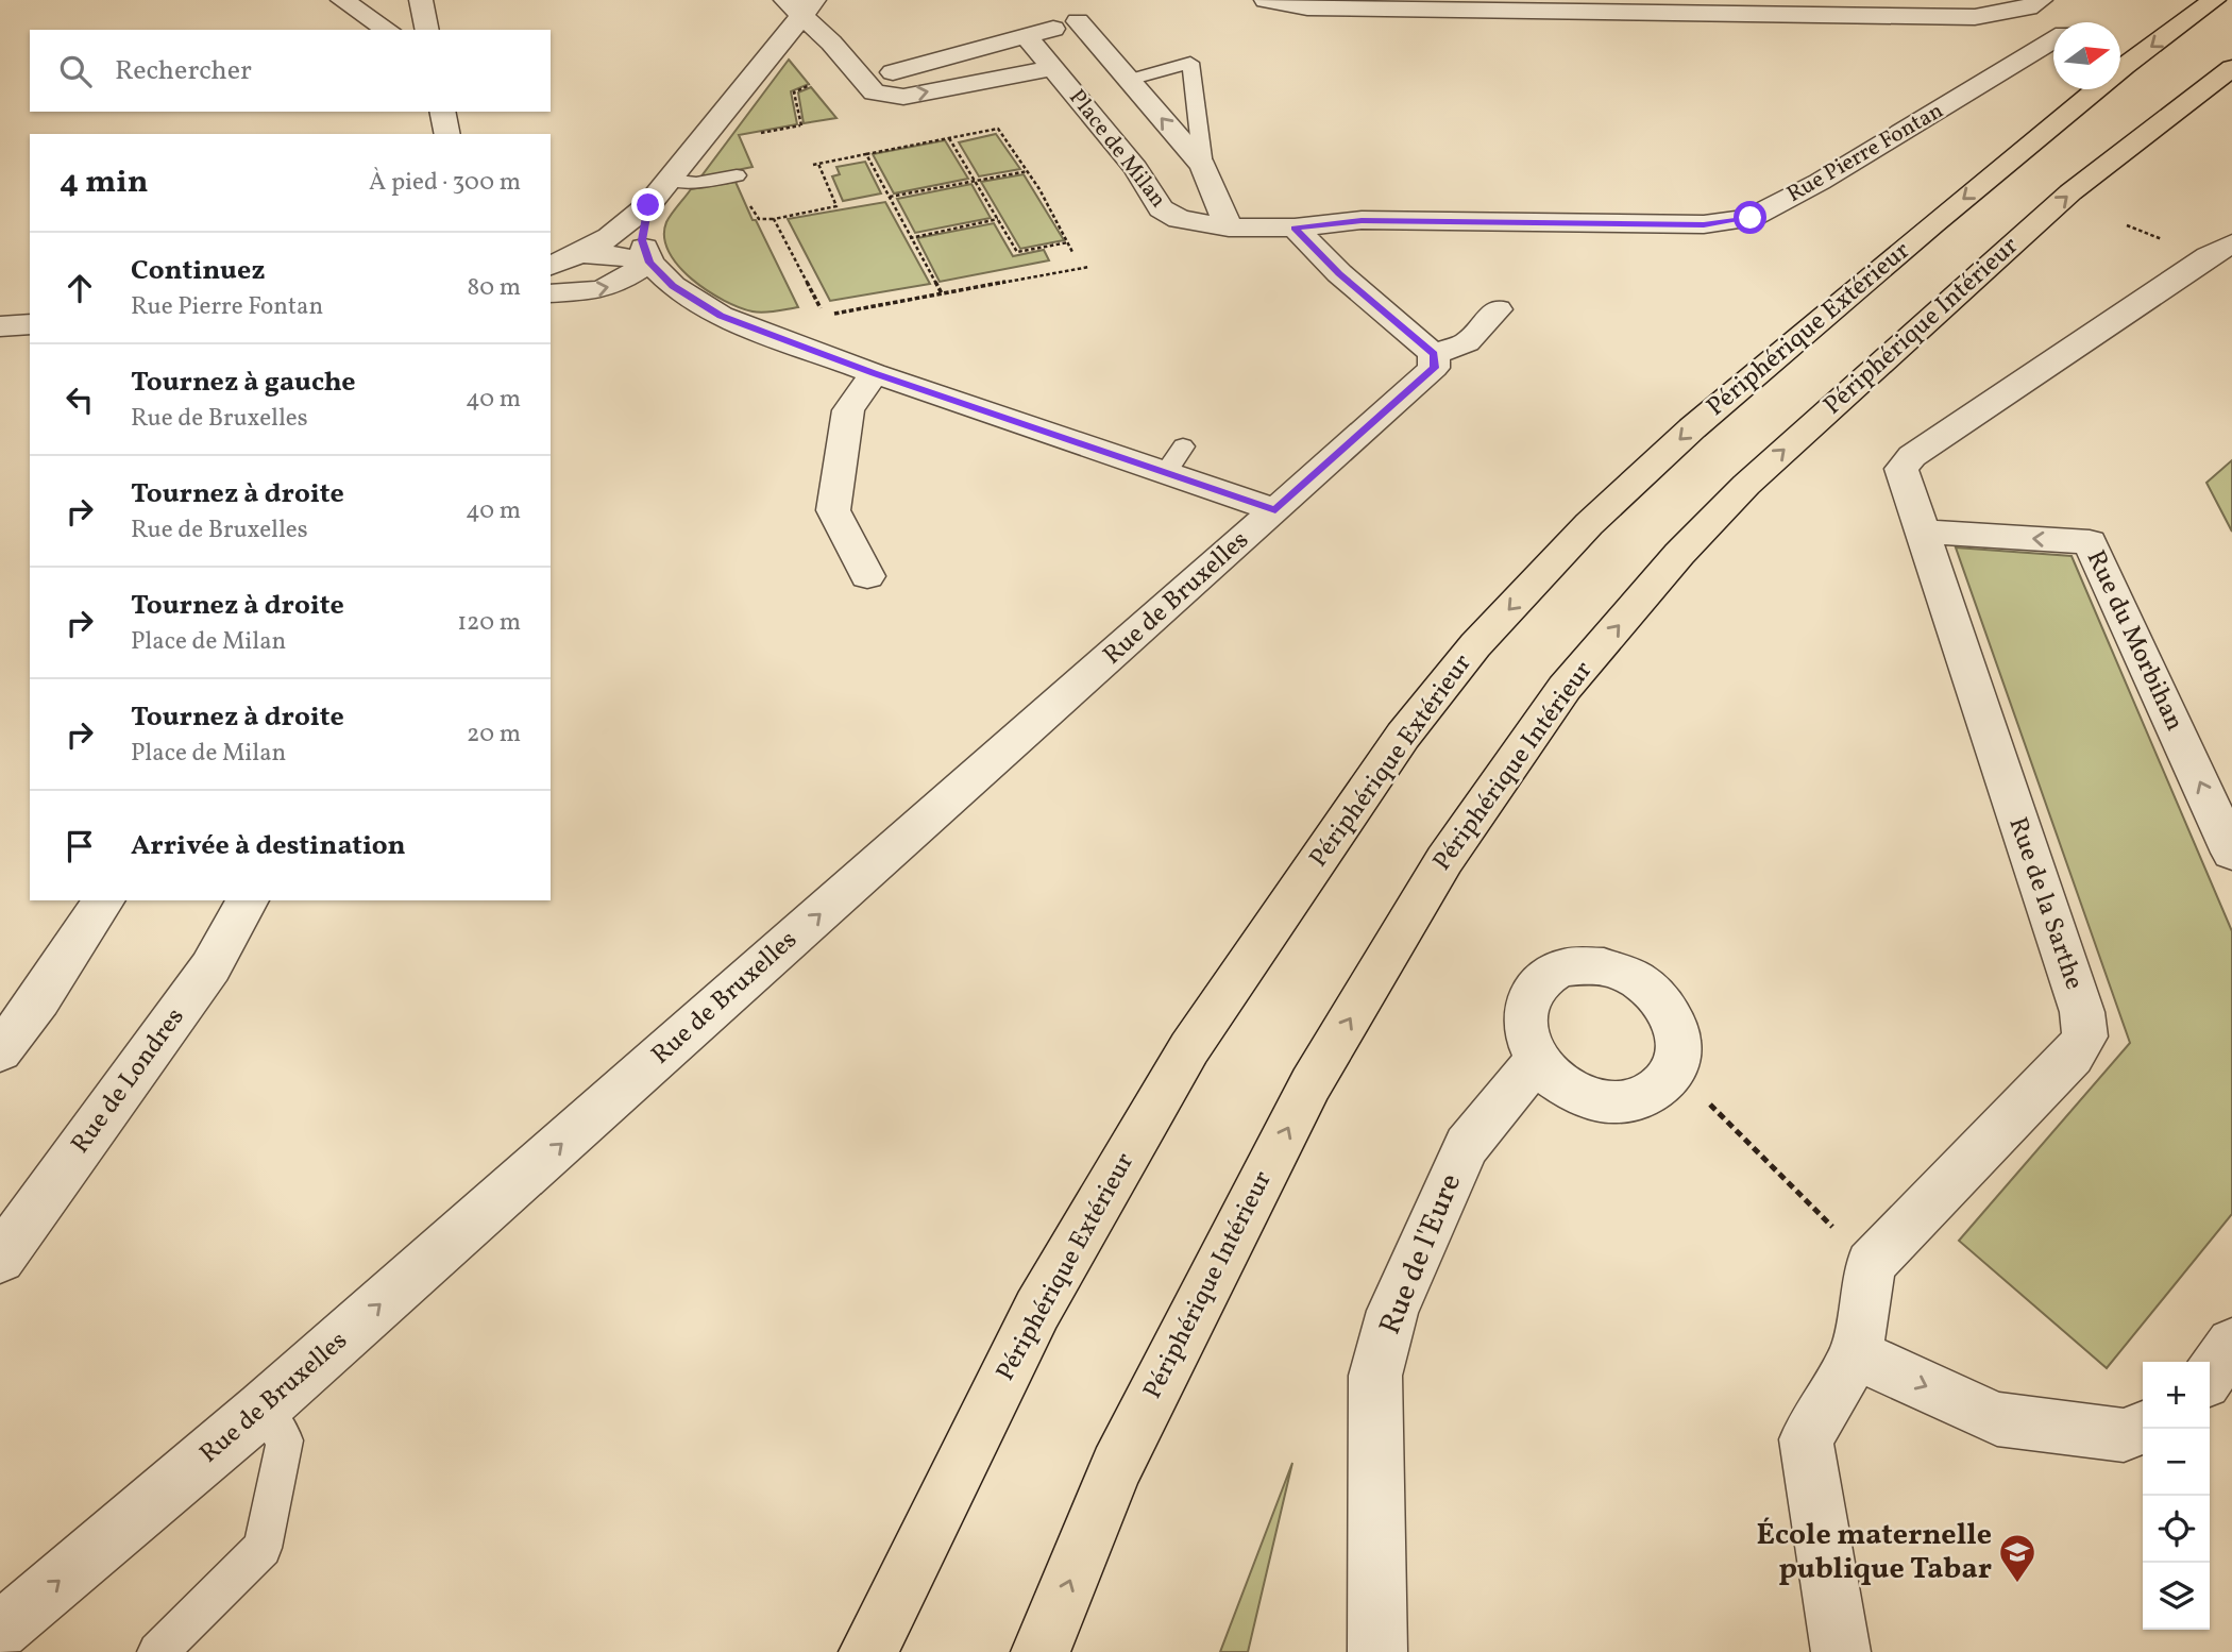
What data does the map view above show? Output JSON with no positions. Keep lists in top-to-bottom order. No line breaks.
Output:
{"streets":{"highway":["Périphérique Intérieur","Périphérique Extérieur"],"street":["Place de Milan","Rue Pierre Fontan","Rue de Bruxelles","Rue du Morbihan","Rue de la Sarthe","Rue de Londres","Rue de l'Eure"]},"crossings":[["Place de Milan","Rue Pierre Fontan"],["Rue du Morbihan","Rue de la Sarthe"]],"one_way":["Périphérique Intérieur","Périphérique Extérieur","Rue de Bruxelles","Rue du Morbihan"],"places":{"school or university":["École maternelle publique Tabar"]},"north":"right","page":{"search":"Rechercher","heading":["4 min","À pied · 300 m"],"list":[["Continuez","Rue Pierre Fontan","80 m"],["Tournez à gauche","Rue de Bruxelles","40 m"],["Tournez à droite","Rue de Bruxelles","40 m"],["Tournez à droite","Place de Milan","120 m"],["Tournez à droite","Place de Milan","20 m"],"Arrivée à destination"],"map_buttons":["+","−"]}}
